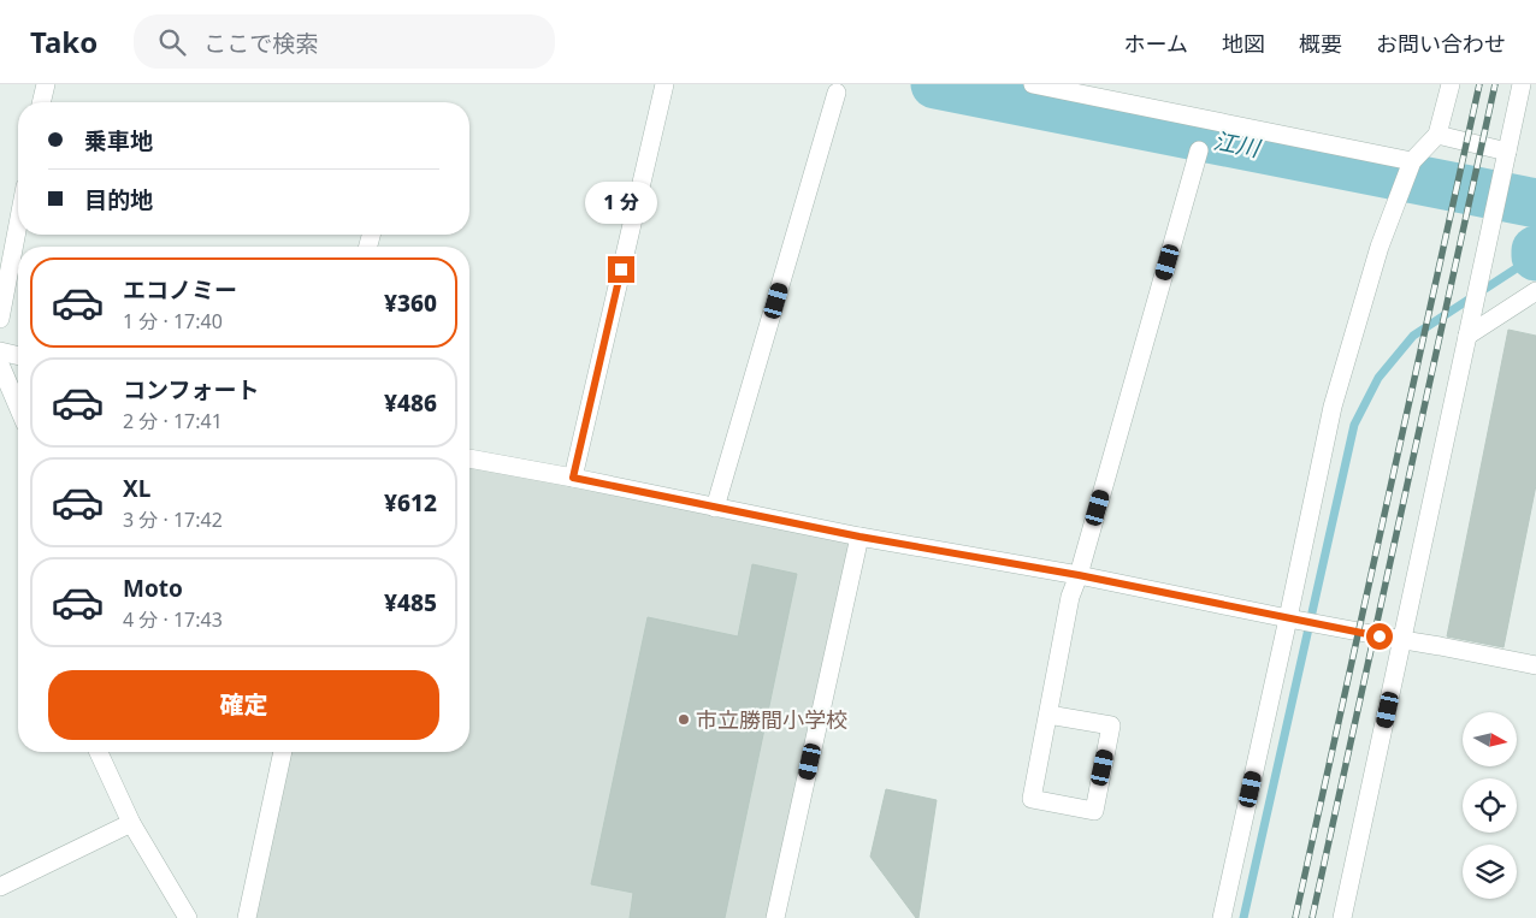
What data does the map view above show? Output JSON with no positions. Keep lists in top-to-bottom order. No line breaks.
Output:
{"water":["江川"],"places":["市立勝間小学校"],"north":"right","page":{"header":"Tako","search":"ここで検索","nav":["ホーム","地図","概要","お問い合わせ"],"banner":["乗車地","目的地"],"bubble":"1 分","list":[{"name":"エコノミー","note":"1 分 · 17:40","value":"¥360"},{"name":"コンフォート","note":"2 分 · 17:41","value":"¥486"},{"name":"XL","note":"3 分 · 17:42","value":"¥612"},{"name":"Moto","note":"4 分 · 17:43","value":"¥485"}],"buttons":"確定"}}
